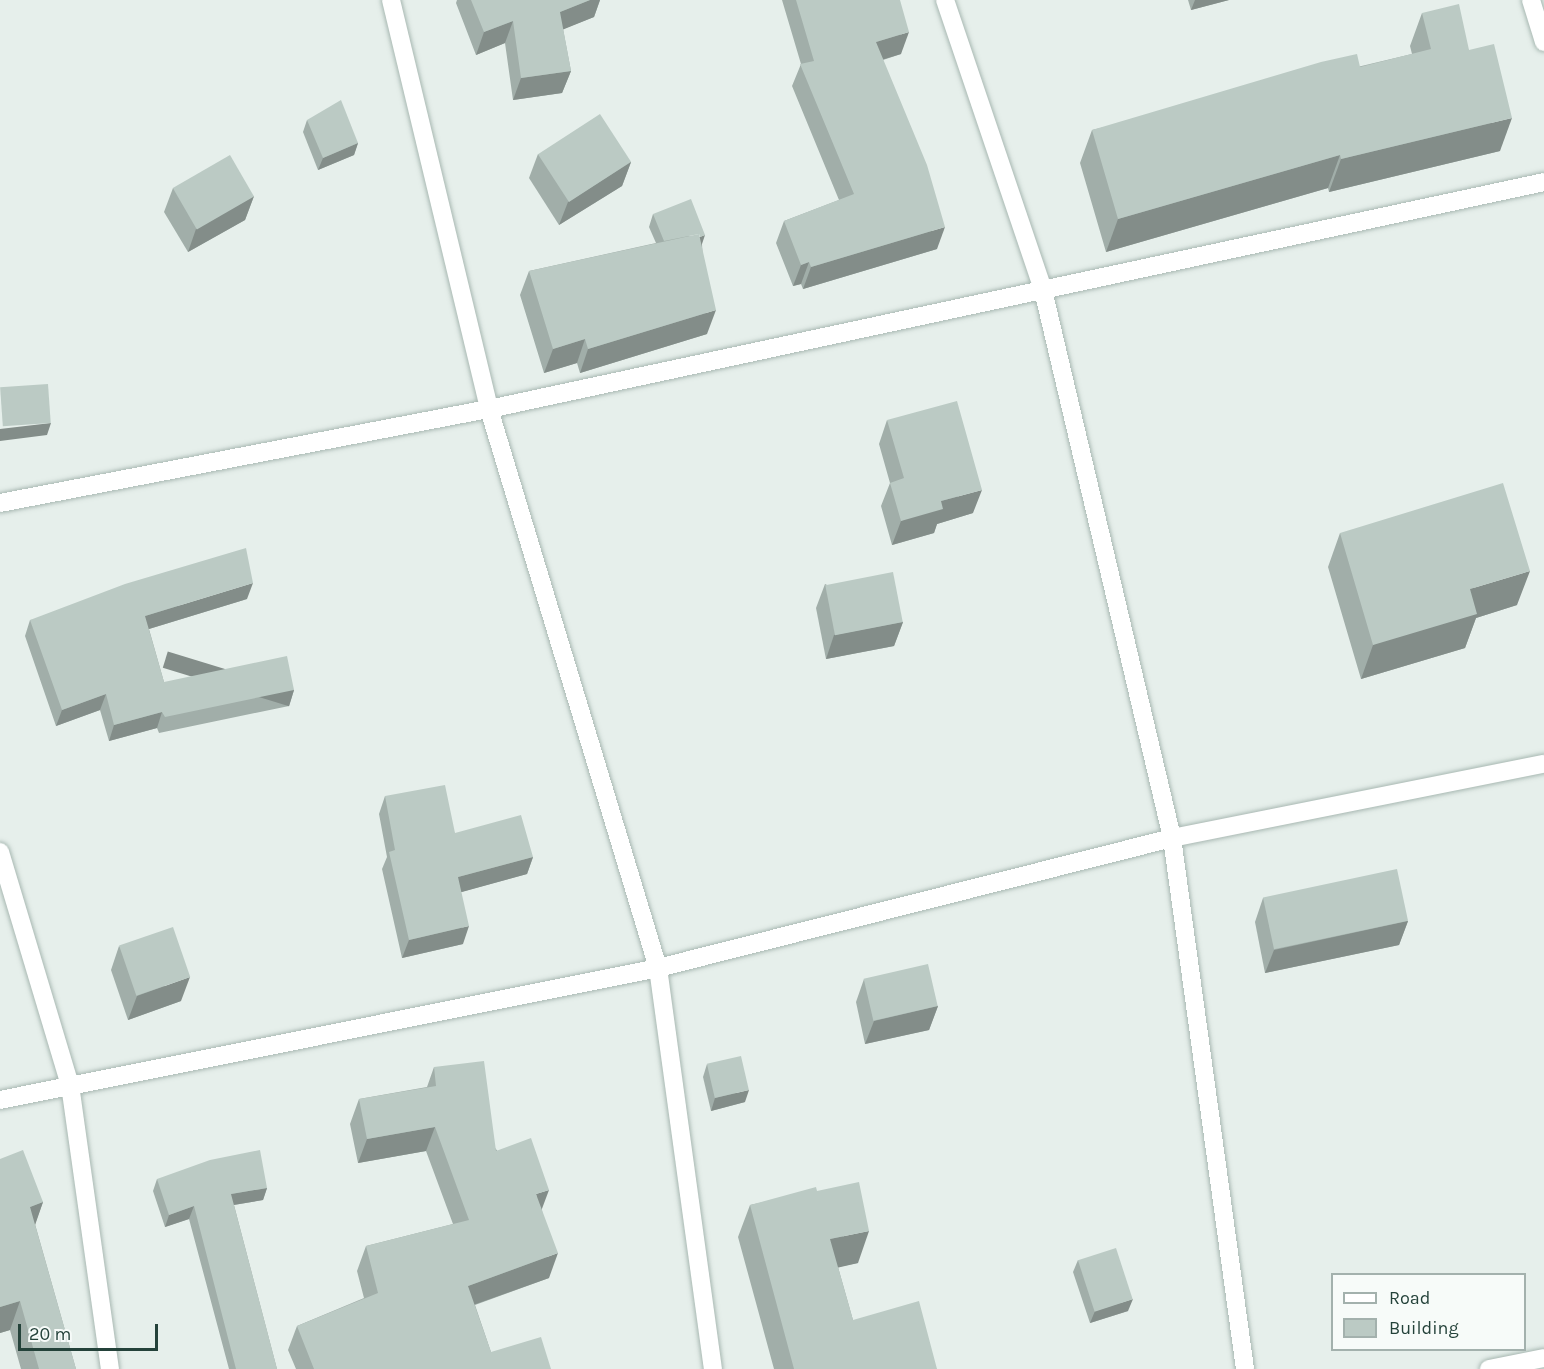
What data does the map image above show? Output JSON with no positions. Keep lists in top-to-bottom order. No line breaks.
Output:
{"legend":["Road","Building"],"scale_bar":"20 m"}
